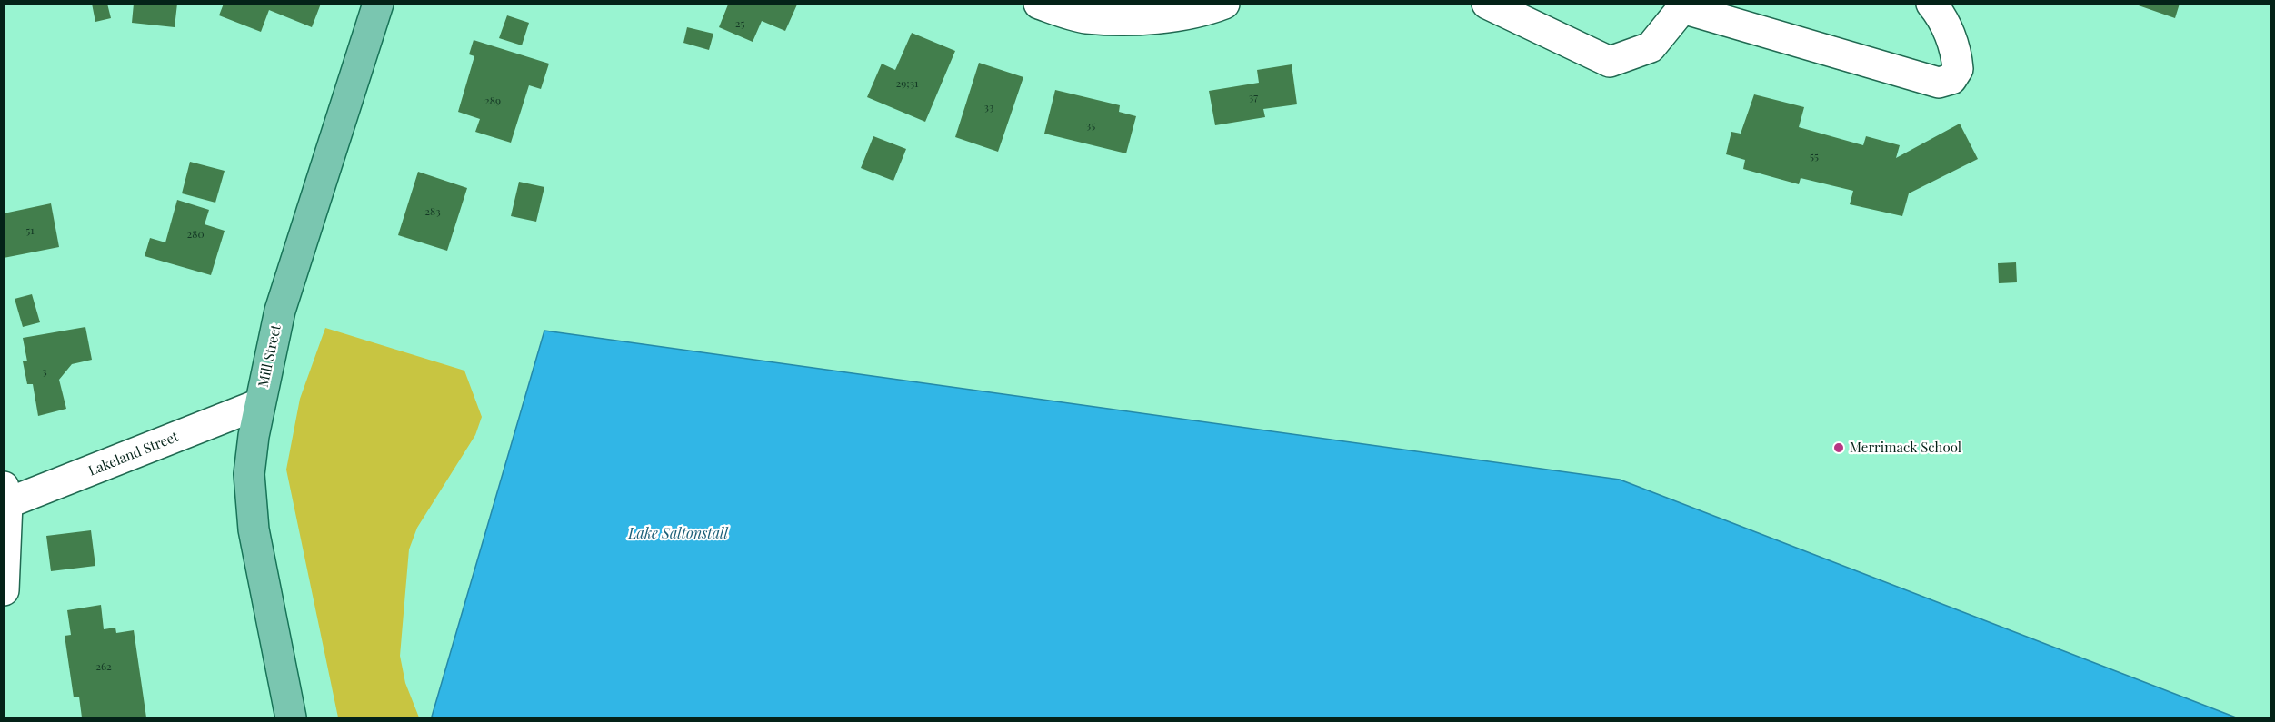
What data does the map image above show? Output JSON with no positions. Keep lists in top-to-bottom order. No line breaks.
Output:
{"streets":{"main road":["Mill Street"],"street":["Lakeland Street"]},"crossings":[["Mill Street","Lakeland Street"]],"water":["Lake Saltonstall"],"places":["Merrimack School"],"house_numbers":["25","29;31","37","289","33","35","55","283","51","280","3","262"]}
